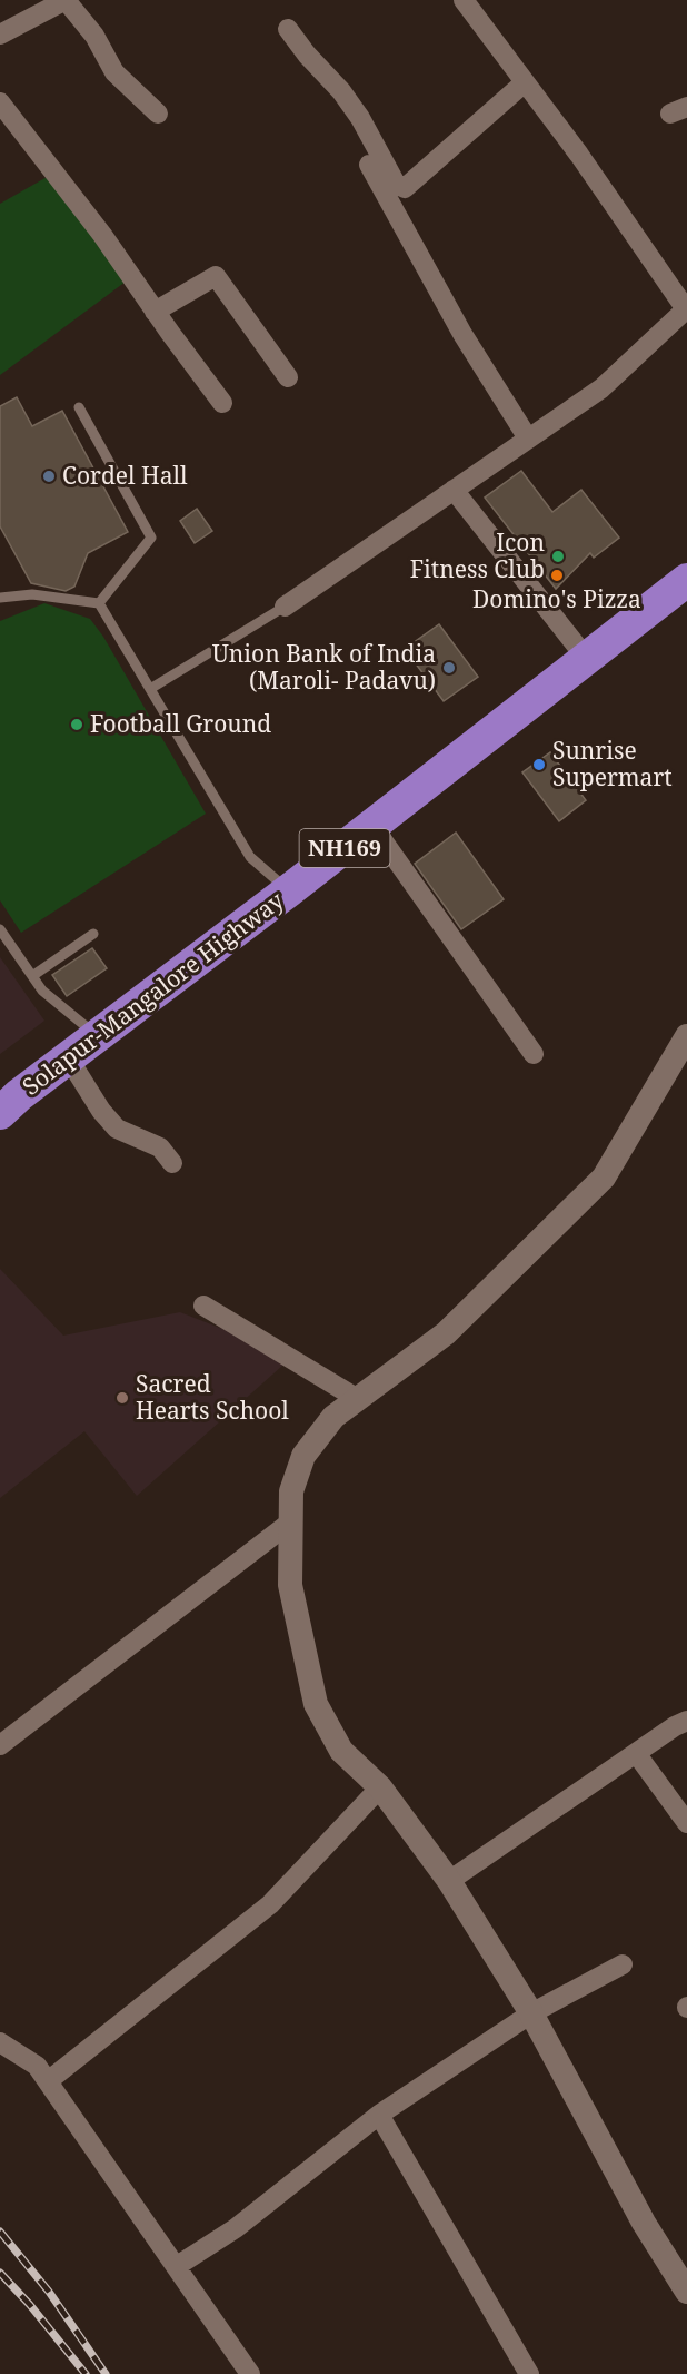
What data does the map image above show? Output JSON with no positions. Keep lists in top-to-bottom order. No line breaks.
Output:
{"streets":{"highway":["NH169","Solapur-Mangalore Highway"]},"places":["Cordel Hall","Icon Fitness Club","Domino's Pizza","Union Bank of India (Maroli- Padavu)","Football Ground","Sunrise Supermart","Sacred Hearts School"]}
